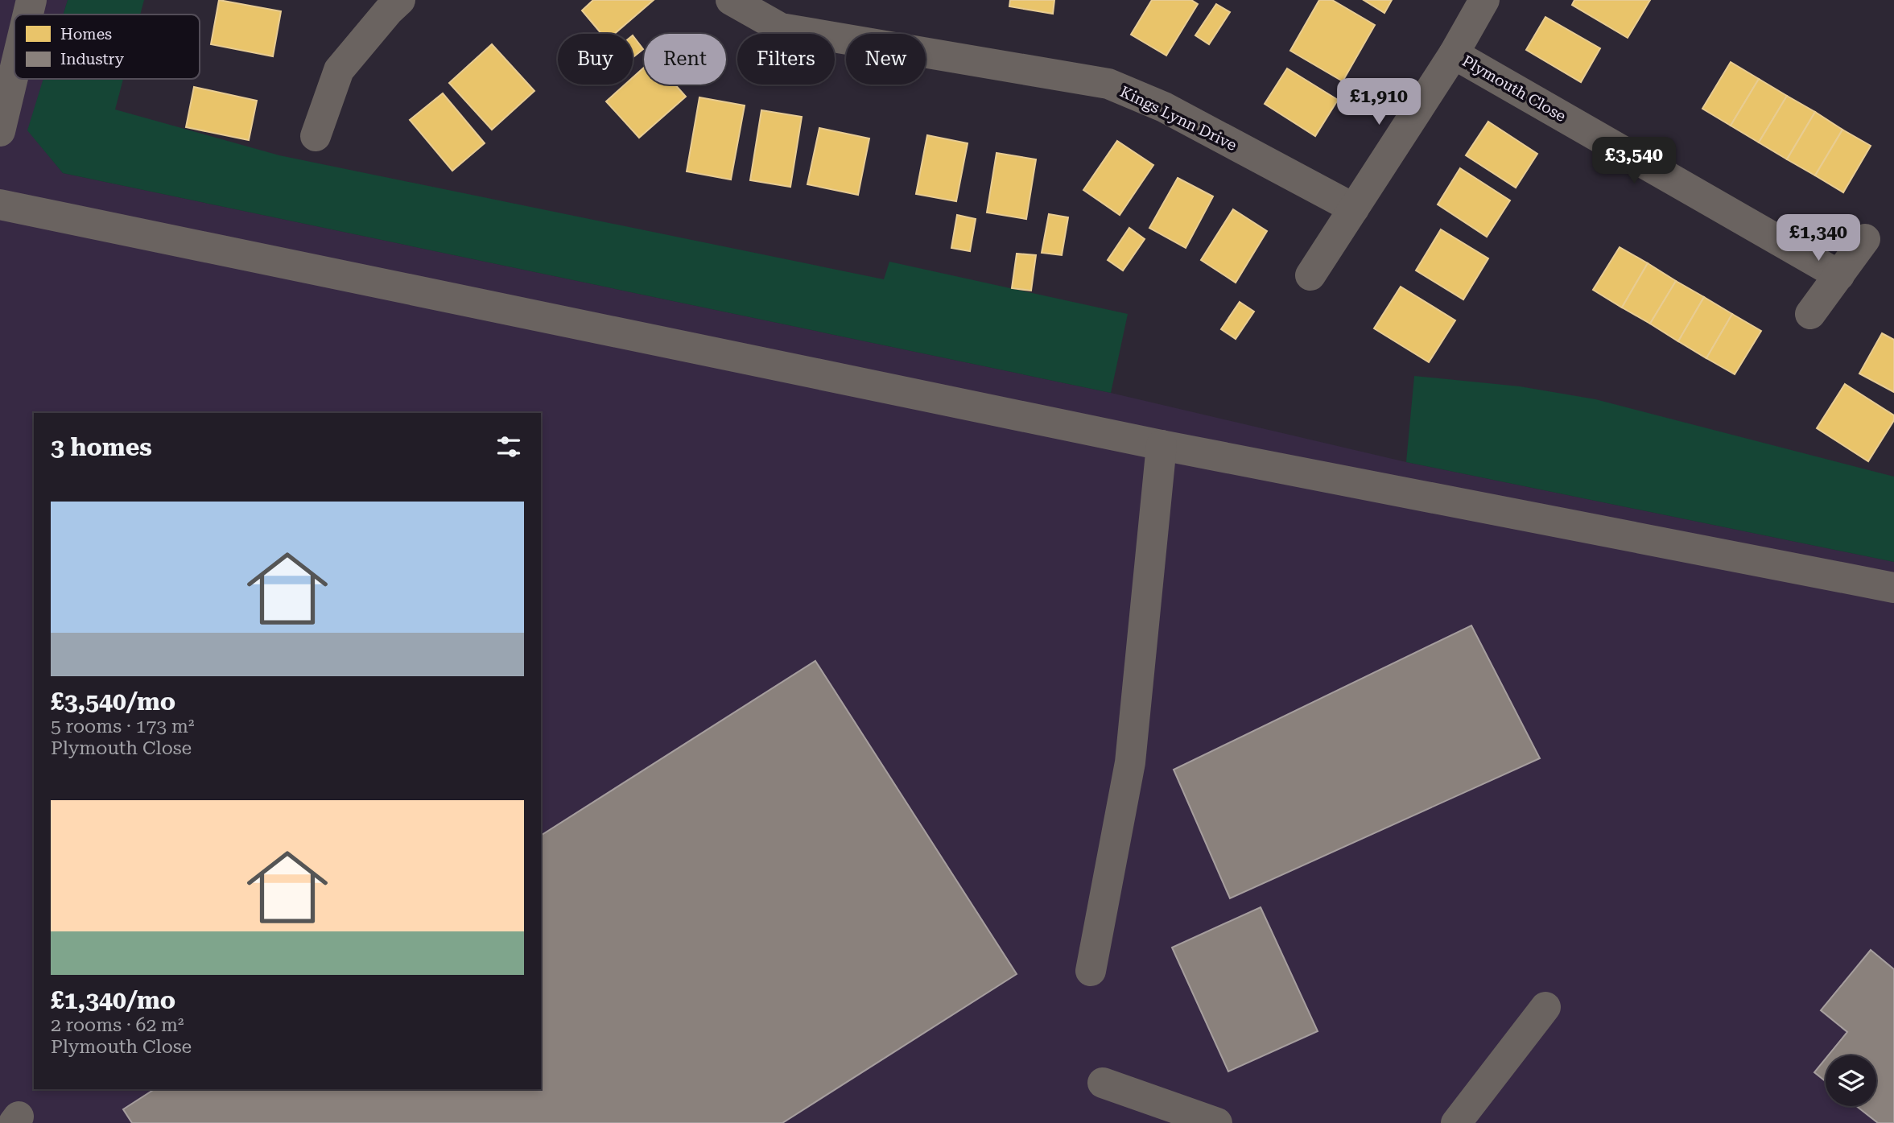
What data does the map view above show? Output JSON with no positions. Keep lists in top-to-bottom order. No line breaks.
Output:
{"streets":{"street":["Plymouth Close","Kings Lynn Drive"]},"legend":["Homes","Industry"],"page":{"chip":["Buy","Rent","Filters","New"],"price":["£1,910","£3,540","£1,340"],"heading":"3 homes","list":[{"name":"£3,540/mo","note":"5 rooms · 173 m² · Plymouth Close"},{"name":"£1,340/mo","note":"2 rooms · 62 m² · Plymouth Close"}]}}
